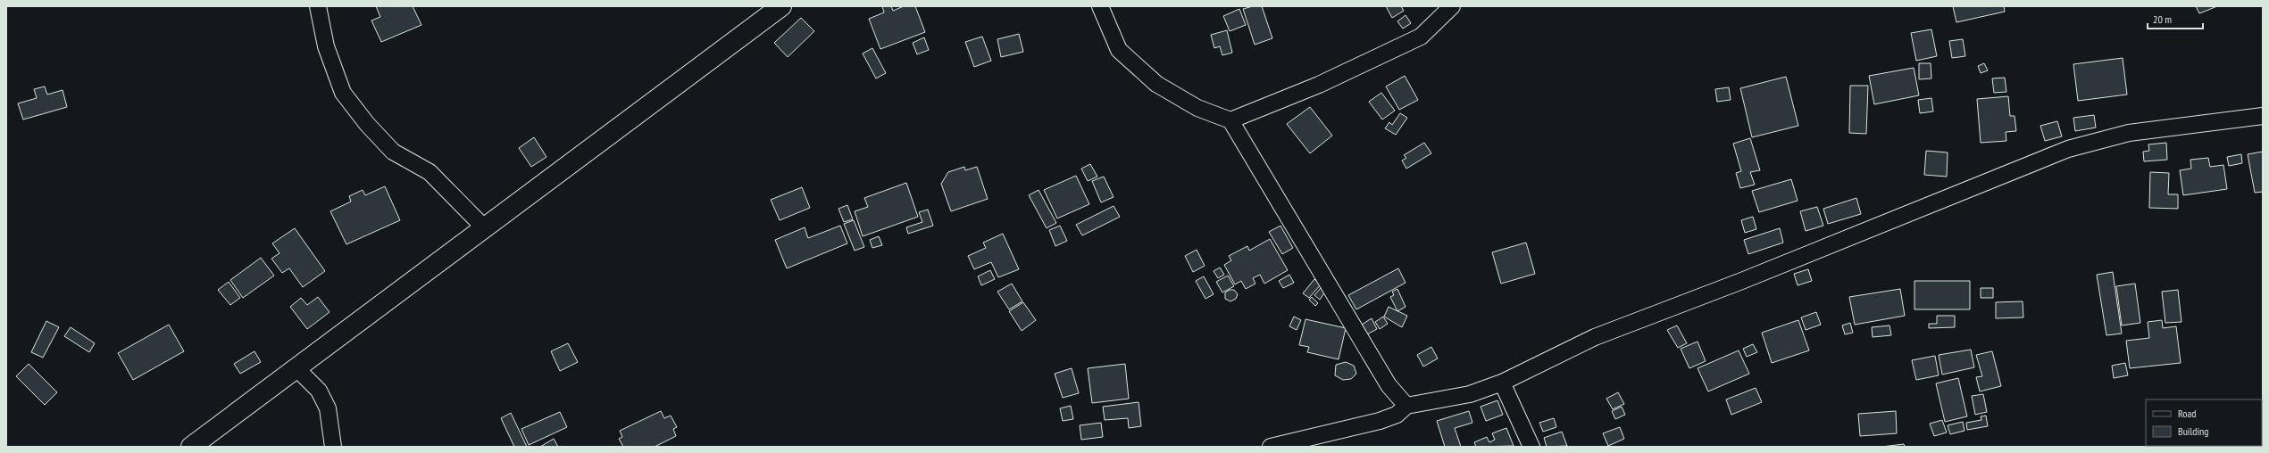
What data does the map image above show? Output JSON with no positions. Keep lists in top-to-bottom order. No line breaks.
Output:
{"legend":["Road","Building"],"scale_bar":"20 m"}
